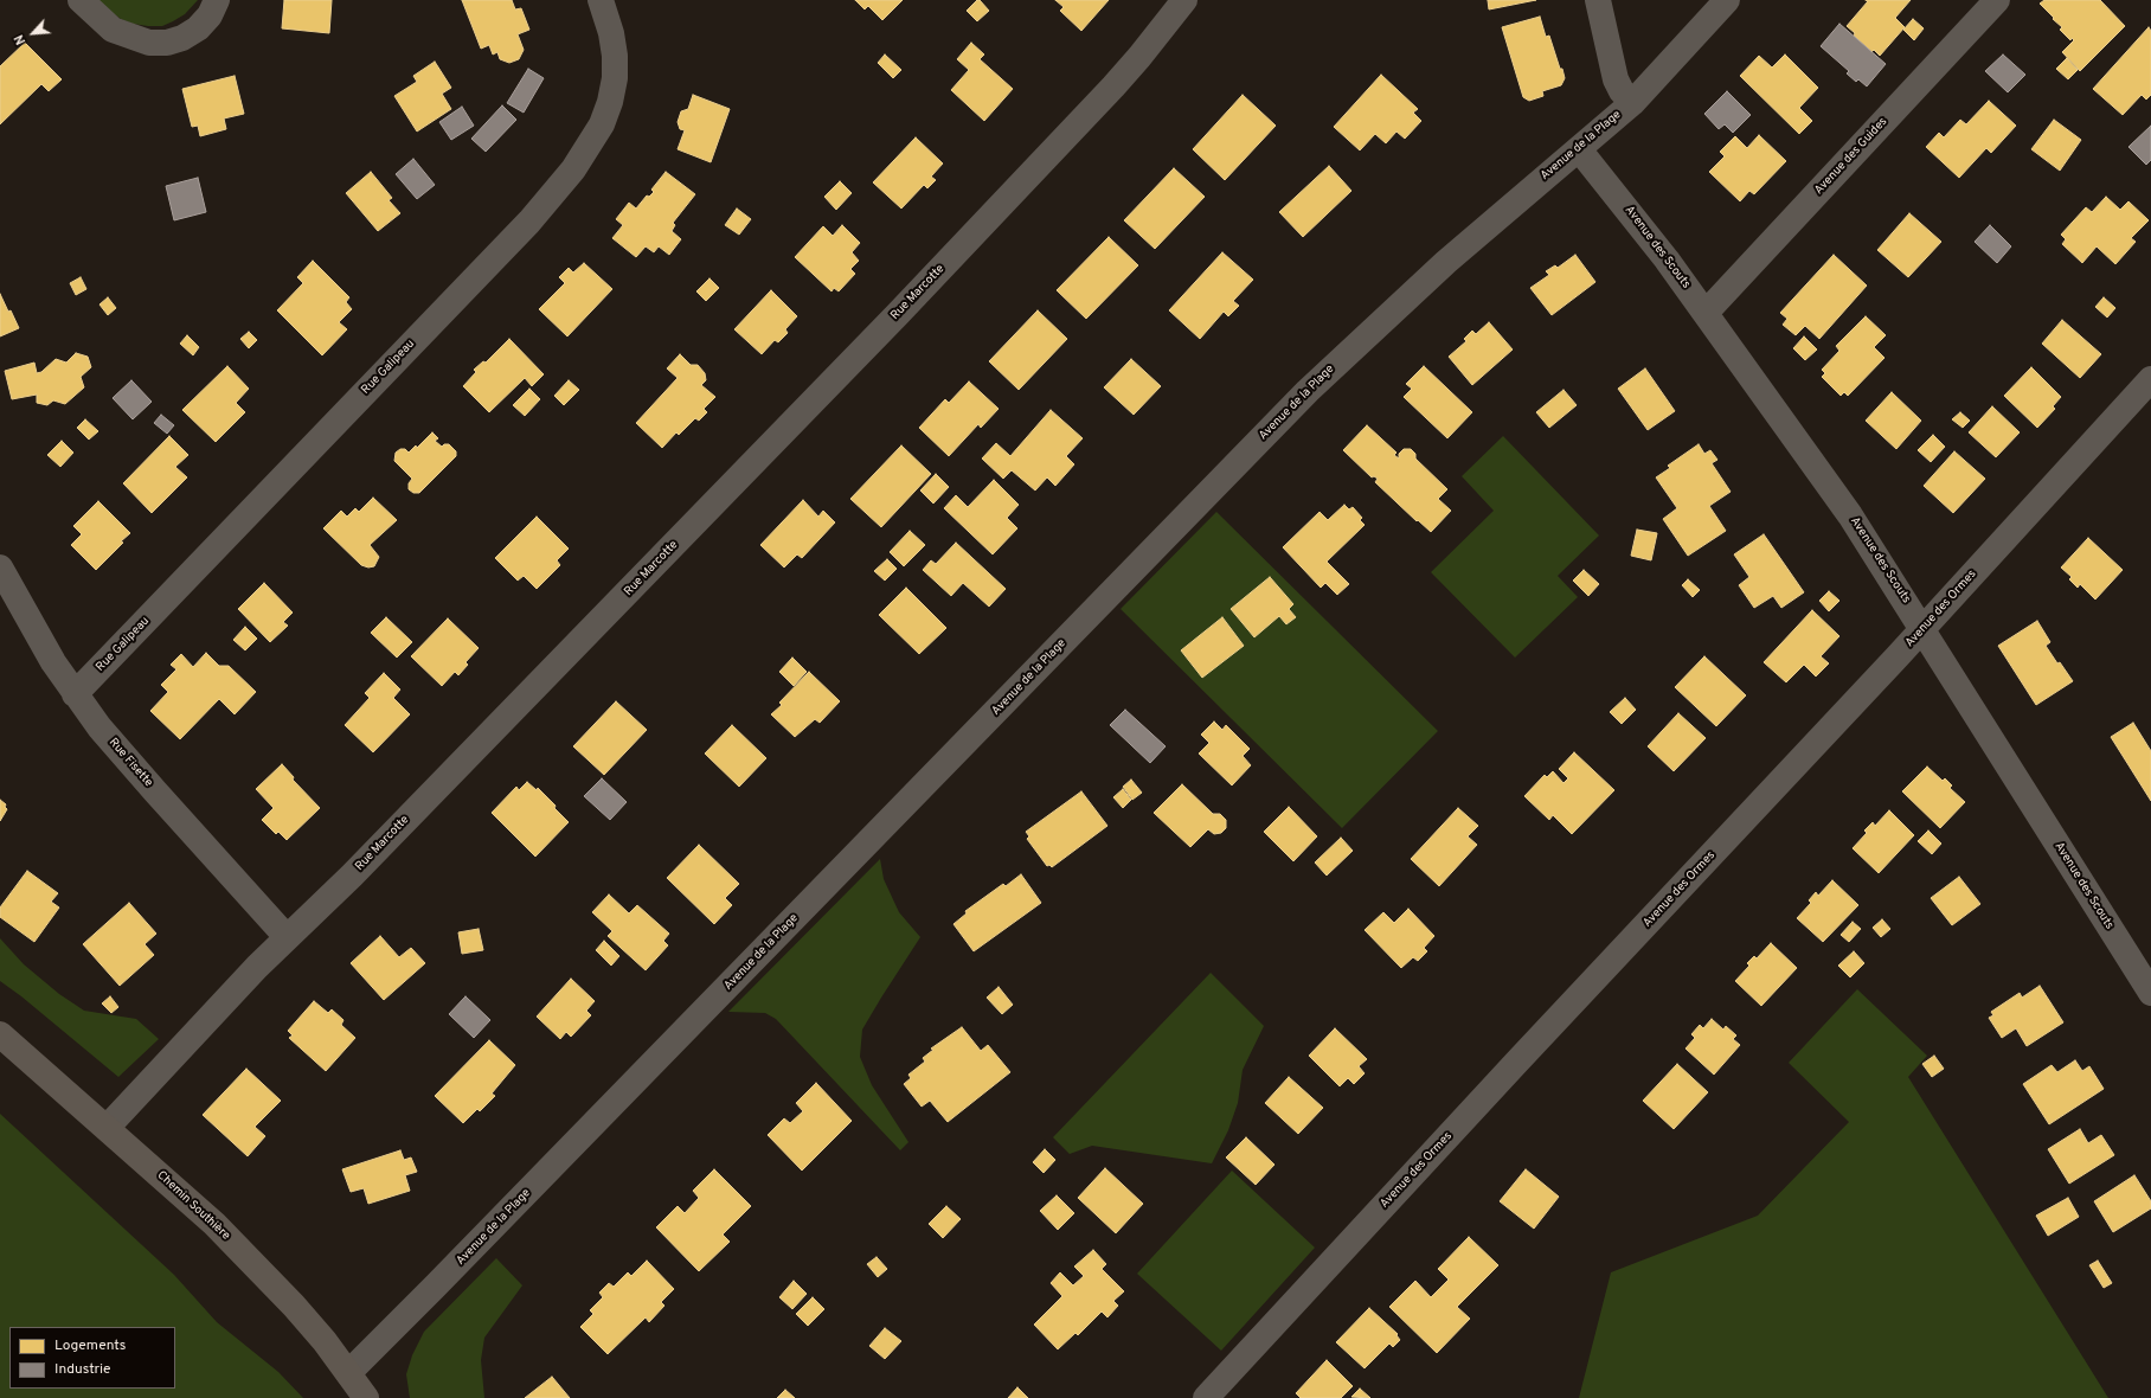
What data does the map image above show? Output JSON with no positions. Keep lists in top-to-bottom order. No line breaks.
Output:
{"streets":{"street":["Avenue de la Plage","Avenue des Guides","Avenue des Scouts","Rue Marcotte","Rue Galipeau","Avenue des Ormes","Rue Fisette","Chemin Southière"]},"crossings":[["Avenue de la Plage","Avenue des Scouts"],["Avenue de la Plage","Chemin Southière"],["Avenue des Guides","Avenue des Scouts"],["Avenue des Scouts","Avenue des Ormes"],["Rue Marcotte","Rue Fisette"],["Rue Marcotte","Chemin Southière"],["Rue Galipeau","Rue Fisette"]],"legend":["Logements","Industrie"],"north":"bottom left"}
